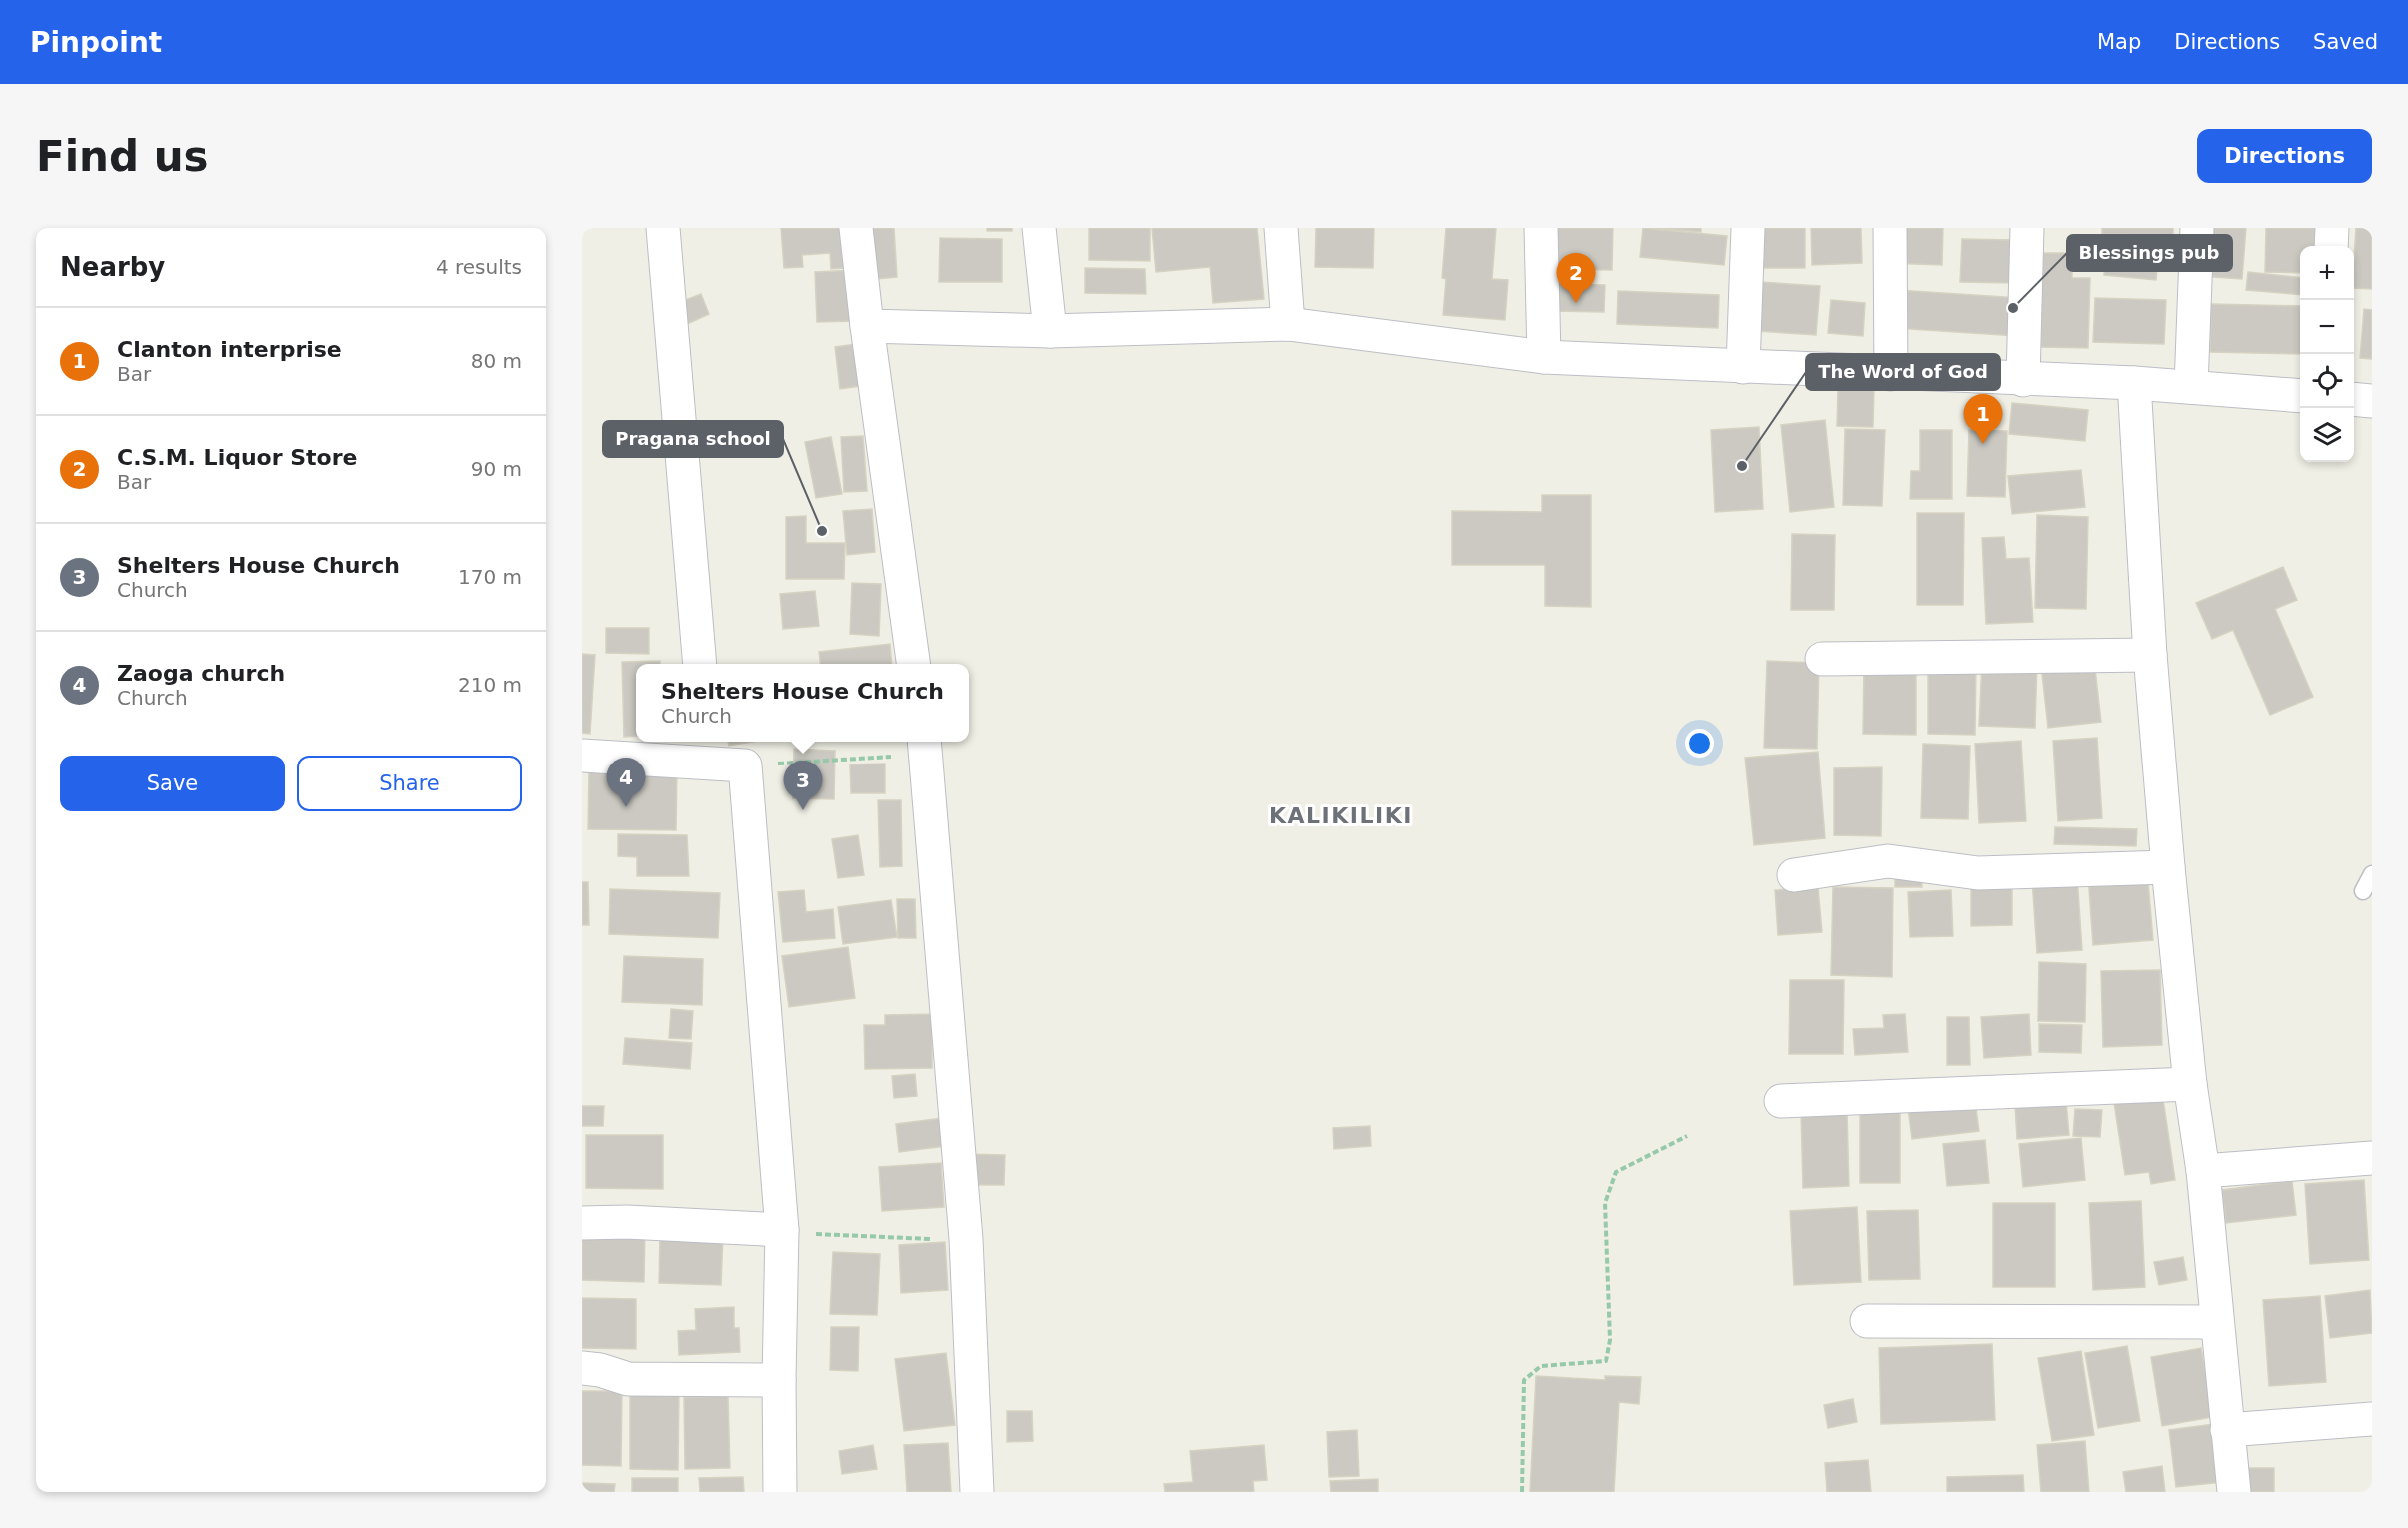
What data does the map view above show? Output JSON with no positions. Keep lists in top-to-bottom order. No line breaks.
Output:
{"districts":["KALIKILIKI"],"places":["Blessings pub","The Word of God","Pragana school"],"page":{"header":"Pinpoint","nav":["Map","Directions","Saved"],"buttons":["Directions",["Save","Share"]],"title":"Find us","heading":["Nearby","4 results"],"map_buttons":["+","−"],"pins":["2","1","4","3"],"list":[{"mark":"1","name":"Clanton interprise","note":"Bar","value":"80 m"},{"mark":"2","name":"C.S.M. Liquor Store","note":"Bar","value":"90 m"},{"mark":"3","name":"Shelters House Church","note":"Church","value":"170 m"},{"mark":"4","name":"Zaoga church","note":"Church","value":"210 m"}],"popup":["Shelters House Church","Church"]}}
